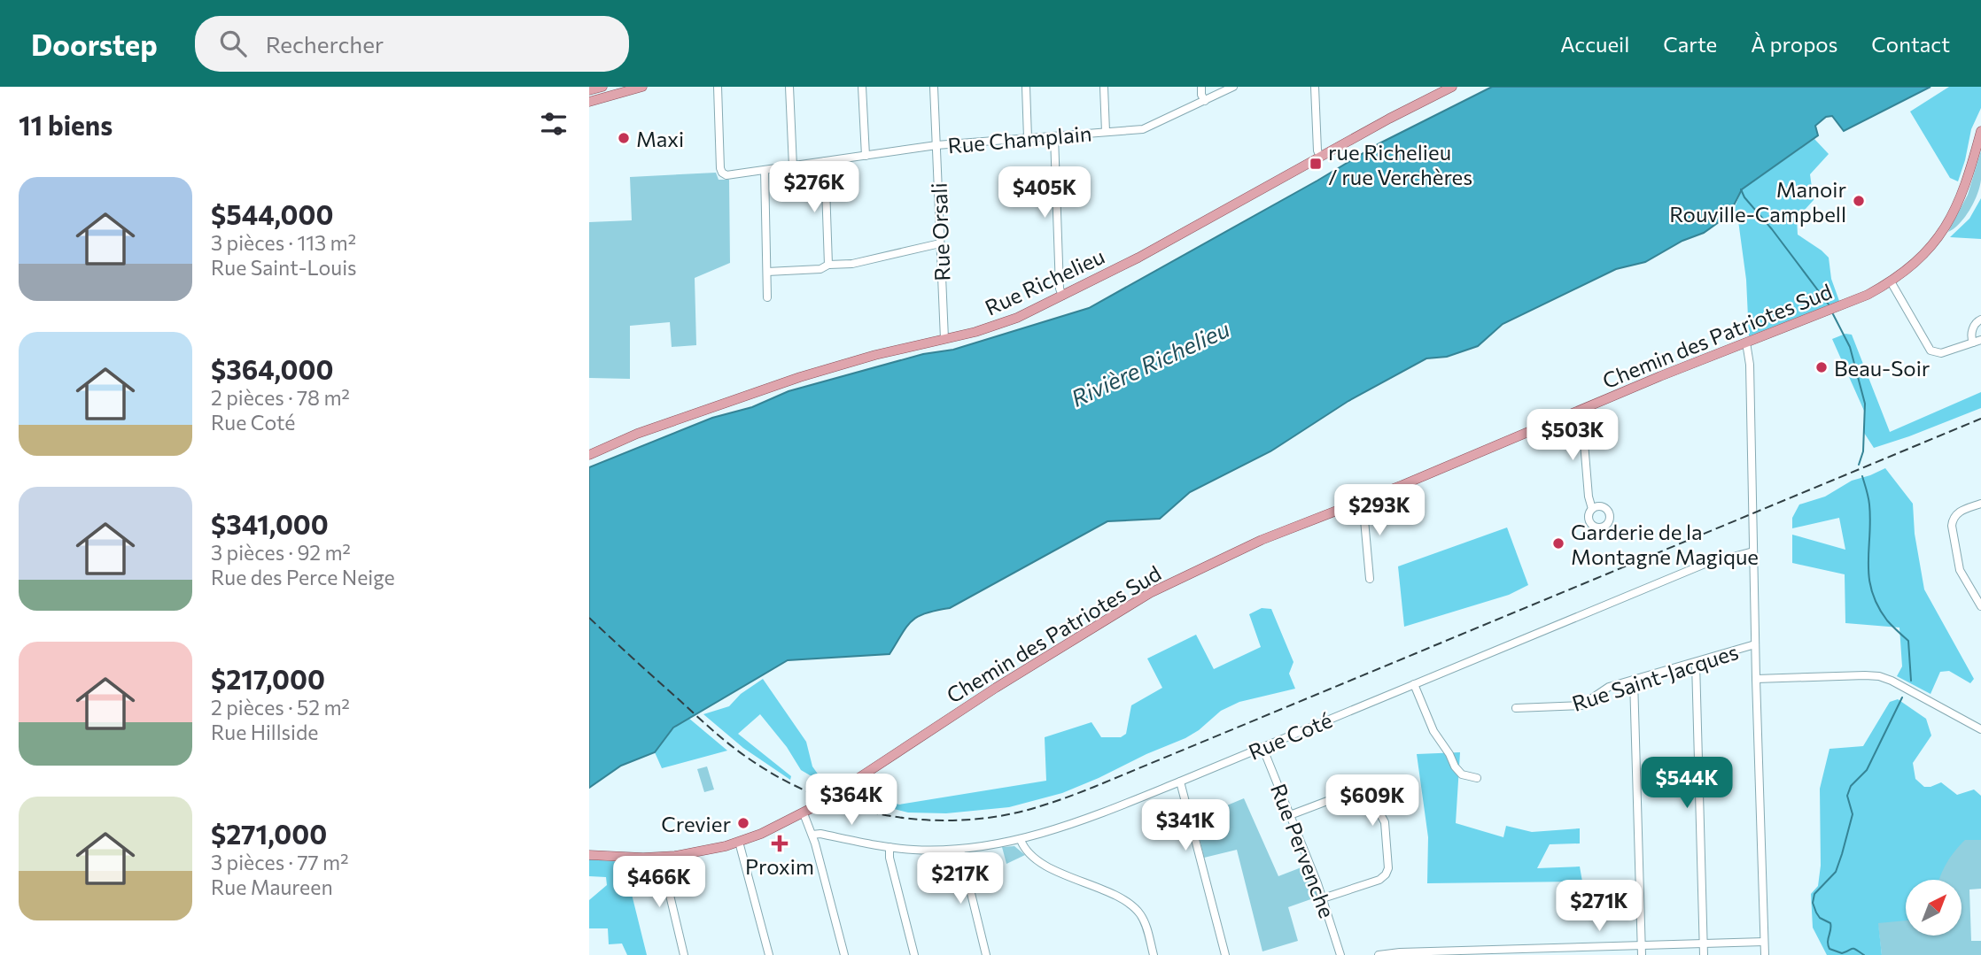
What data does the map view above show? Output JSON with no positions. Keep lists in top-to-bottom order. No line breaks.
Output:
{"streets":{"main road":["Rue Richelieu","Chemin des Patriotes Sud"],"street":["Rue Champlain","Rue Orsali","Rue Saint-Jacques","Rue Coté","Rue Pervenche"]},"crossings":[["Rue Champlain","Rue Orsali"],["Rue Orsali","Rue Richelieu"],["Rue Coté","Rue Pervenche"]],"water":["Rivière Richelieu"],"places":{"other":["Maxi","Manoir Rouville-Campbell","Beau-Soir","Garderie de la Montagne Magique","Crevier"],"transit":["rue Richelieu / rue Verchères"],"health":["Proxim"]},"north":"top right","page":{"header":"Doorstep","search":"Rechercher","nav":["Accueil","Carte","À propos","Contact"],"heading":"11 biens","list":[{"name":"$544,000","note":"3 pièces · 113 m² · Rue Saint-Louis"},{"name":"$364,000","note":"2 pièces · 78 m² · Rue Coté"},{"name":"$341,000","note":"3 pièces · 92 m² · Rue des Perce Neige"},{"name":"$217,000","note":"2 pièces · 52 m² · Rue Hillside"},{"name":"$271,000","note":"3 pièces · 77 m² · Rue Maureen"}],"price":["$276K","$405K","$503K","$293K","$544K","$364K","$609K","$341K","$217K","$466K","$271K"]}}
